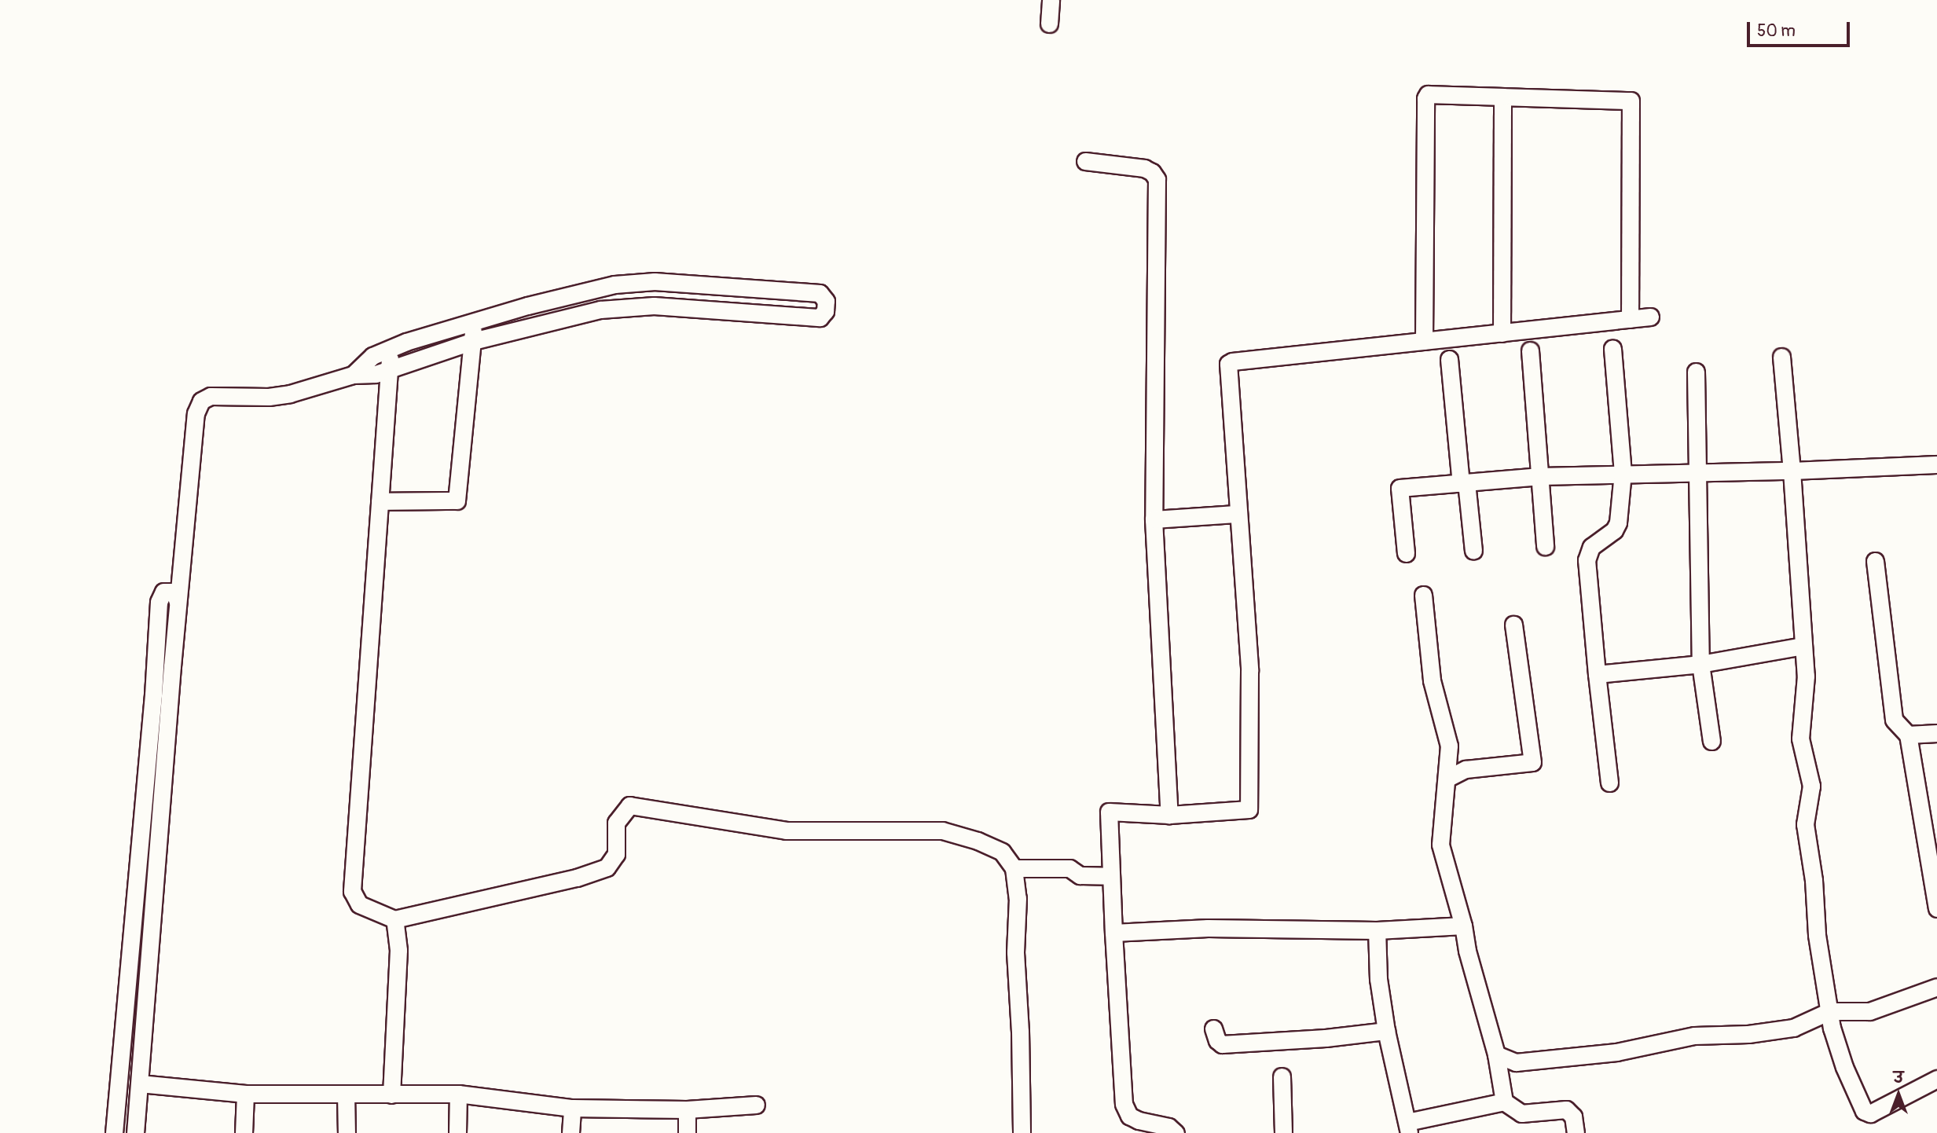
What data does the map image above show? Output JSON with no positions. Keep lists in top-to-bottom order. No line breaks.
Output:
{"scale_bar":"50 m","north":"top"}
